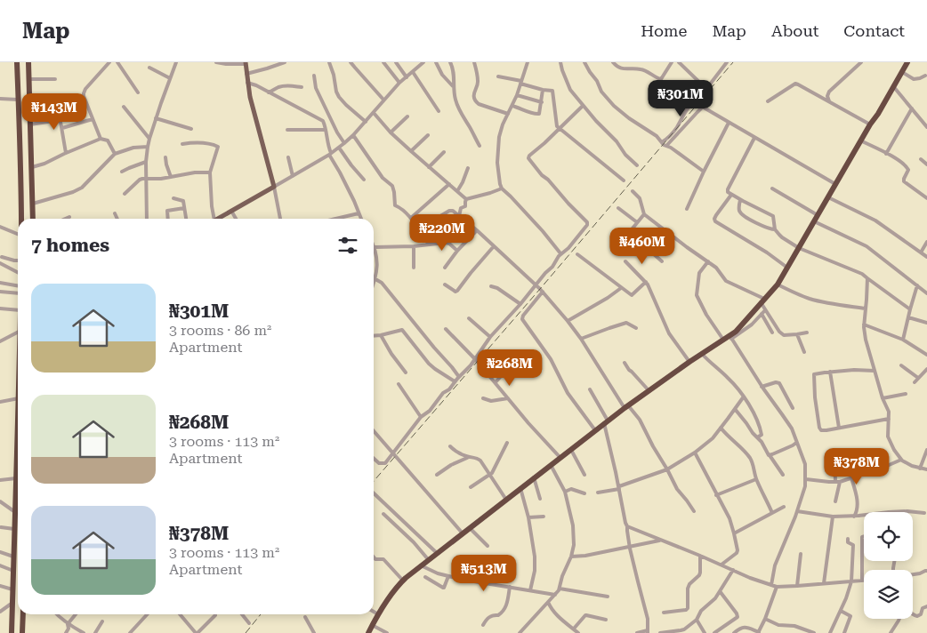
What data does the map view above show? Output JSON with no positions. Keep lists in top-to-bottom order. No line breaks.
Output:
{"page":{"header":"Map","nav":["Home","Map","About","Contact"],"price":["₦301M","₦143M","₦220M","₦460M","₦268M","₦378M","₦513M"],"heading":"7 homes","list":[{"name":"₦301M","note":"3 rooms · 86 m² · Apartment"},{"name":"₦268M","note":"3 rooms · 113 m² · Apartment"},{"name":"₦378M","note":"3 rooms · 113 m² · Apartment"}]}}
